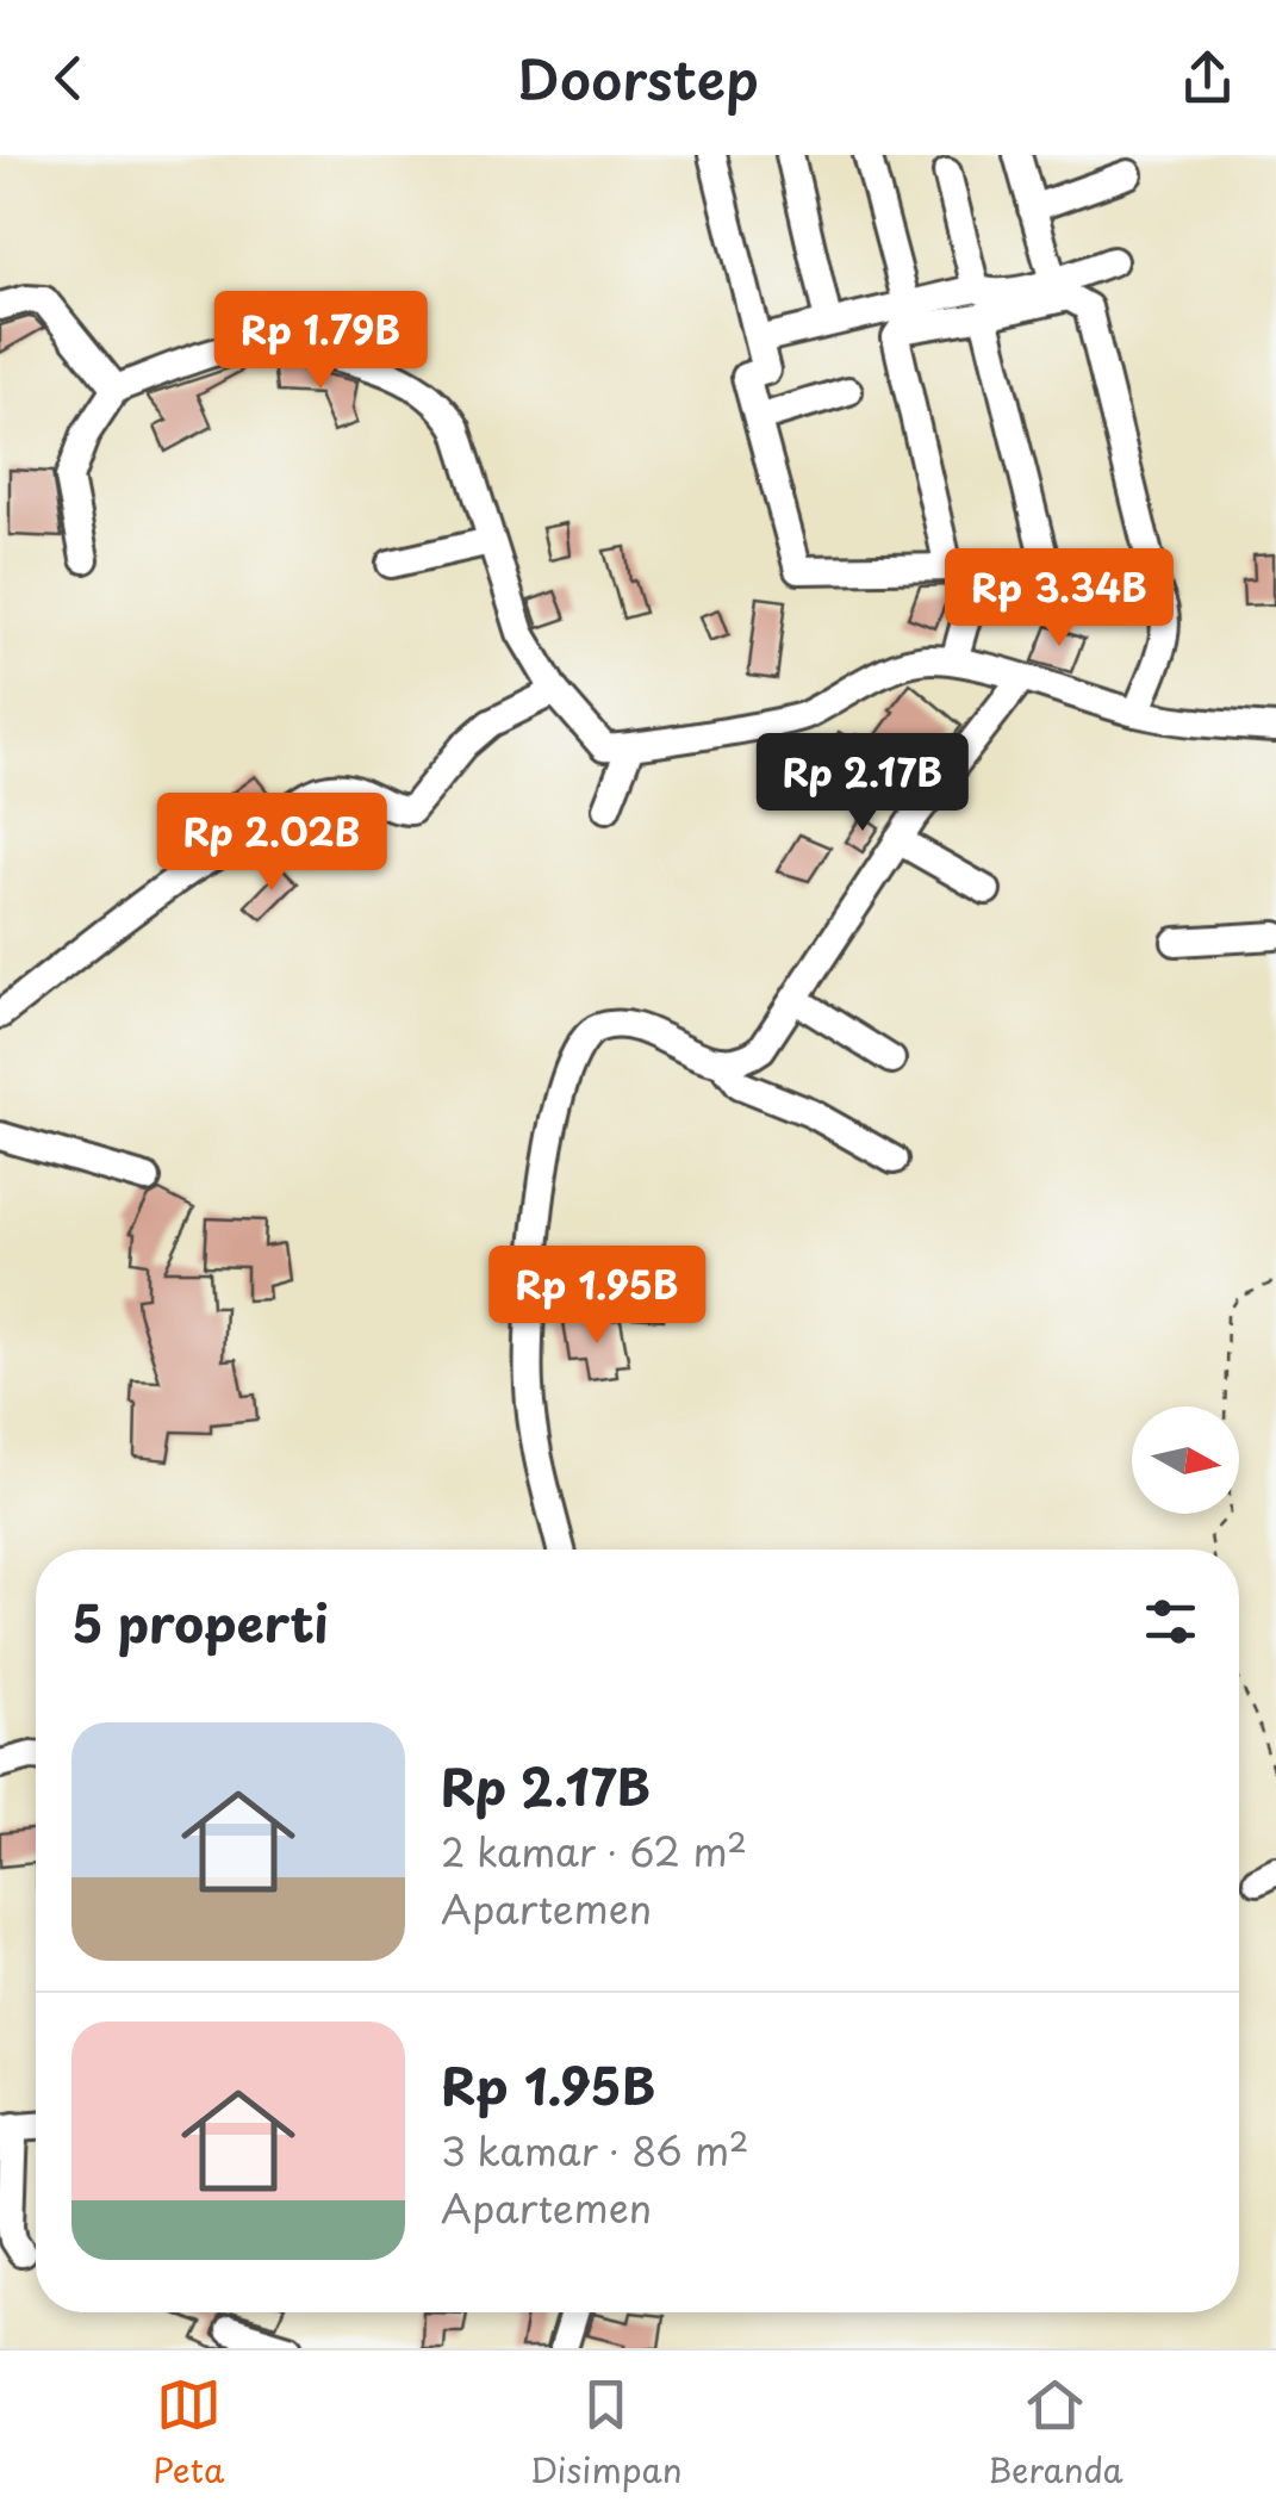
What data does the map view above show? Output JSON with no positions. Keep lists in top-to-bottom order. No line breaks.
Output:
{"north":"right","page":{"header":"Doorstep","price":["Rp 1.79B","Rp 3.34B","Rp 2.17B","Rp 2.02B","Rp 1.95B"],"heading":"5 properti","list":[{"name":"Rp 2.17B","note":"2 kamar · 62 m² · Apartemen"},{"name":"Rp 1.95B","note":"3 kamar · 86 m² · Apartemen"}],"tabs":["Peta","Disimpan","Beranda"]}}
